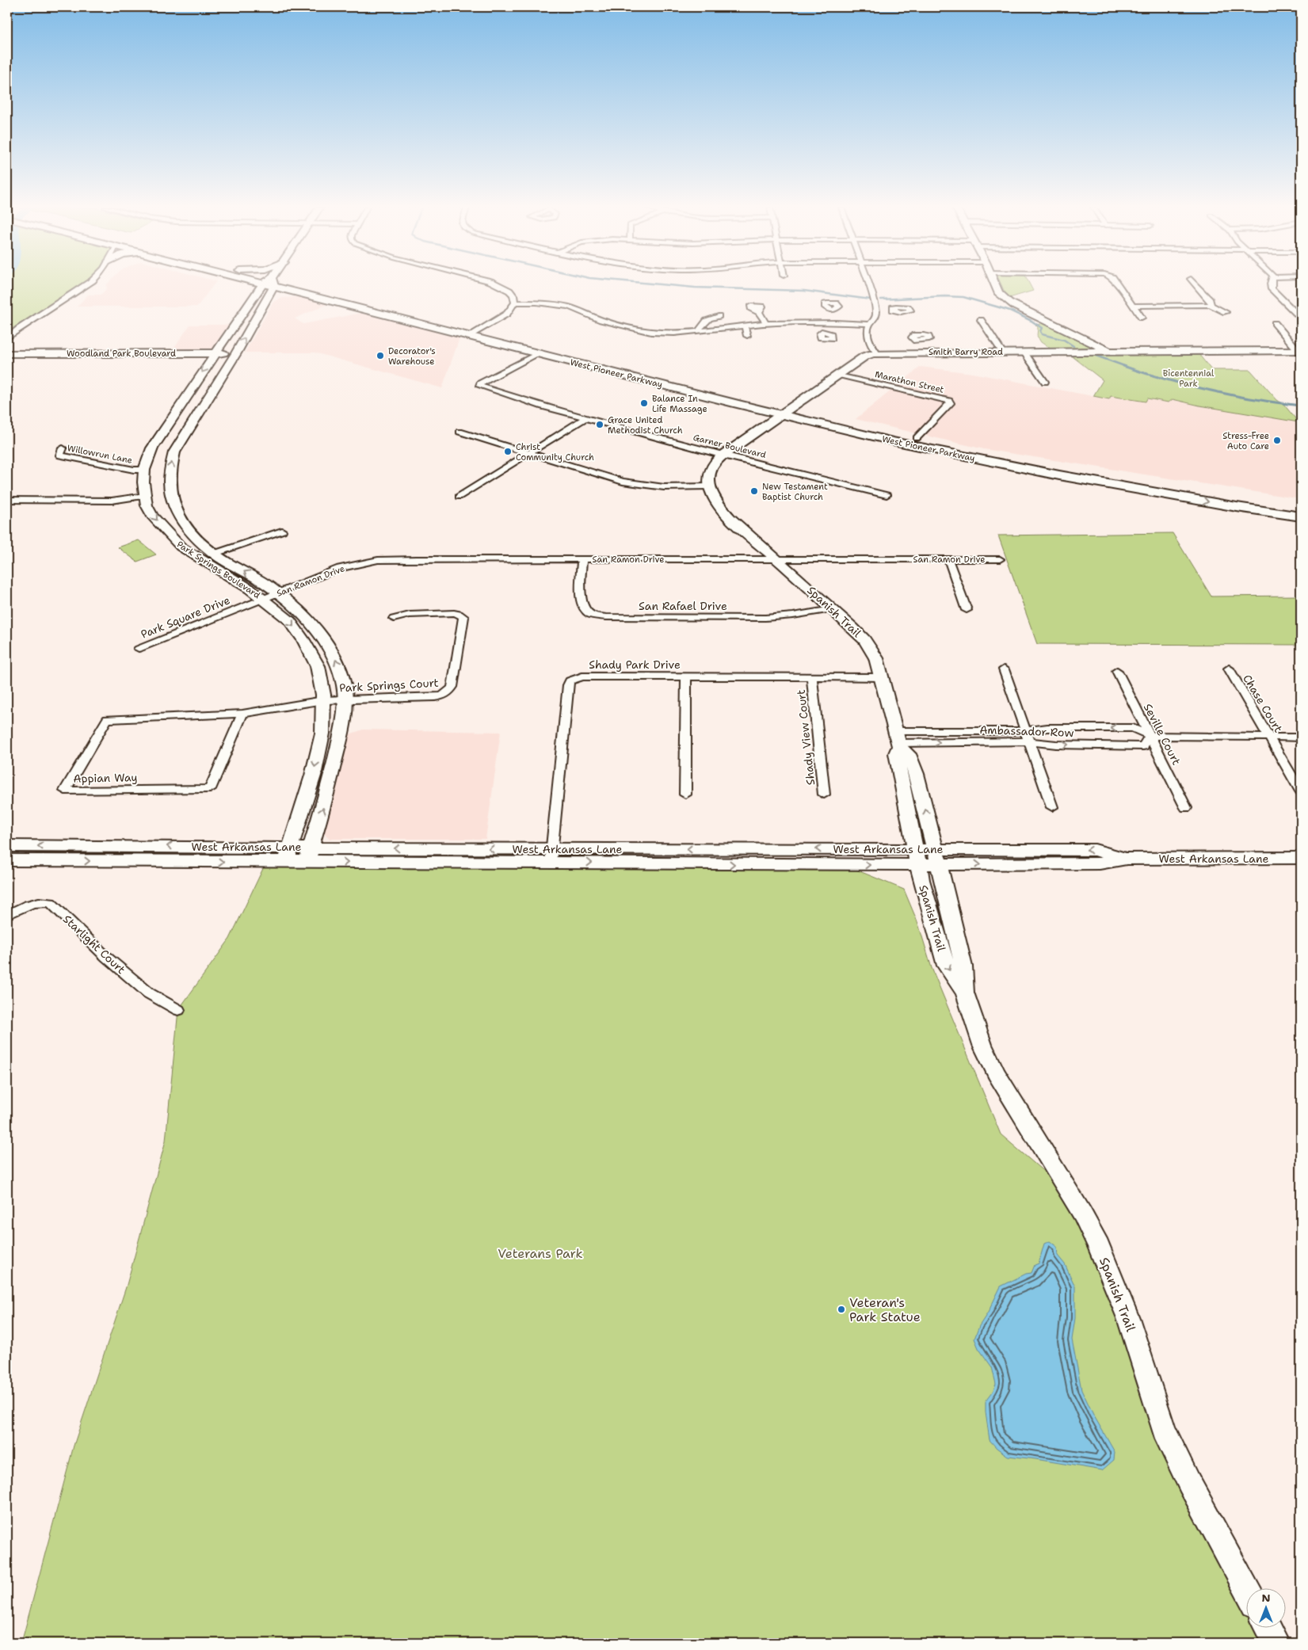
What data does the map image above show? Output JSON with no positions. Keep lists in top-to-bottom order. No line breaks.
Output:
{"streets":{"main road":["Smith Barry Road","Woodland Park Boulevard","West Pioneer Parkway","Park Springs Boulevard","Spanish Trail","West Arkansas Lane"],"street":["Marathon Street","Garner Boulevard","Willowrun Lane","San Ramon Drive","San Rafael Drive","Park Square Drive","Shady Park Drive","Park Springs Court","Chase Court","Ambassador Row","Seville Court","Shady View Court","Appian Way","Starlight Court"]},"crossings":[["Smith Barry Road","West Pioneer Parkway"],["Smith Barry Road","Marathon Street"],["Smith Barry Road","Garner Boulevard"],["Smith Barry Road","Spanish Trail"],["Woodland Park Boulevard","Park Springs Boulevard"],["West Pioneer Parkway","Marathon Street"],["West Pioneer Parkway","Garner Boulevard"],["Willowrun Lane","Park Springs Boulevard"],["San Ramon Drive","Park Springs Boulevard"],["San Ramon Drive","San Rafael Drive"],["San Ramon Drive","Spanish Trail"],["San Ramon Drive","Park Square Drive"],["Park Springs Boulevard","Park Square Drive"],["Park Springs Boulevard","Park Springs Court"],["Park Springs Boulevard","Appian Way"],["Park Springs Boulevard","West Arkansas Lane"],["San Rafael Drive","Spanish Trail"],["Spanish Trail","Shady Park Drive"],["Spanish Trail","Ambassador Row"],["Spanish Trail","West Arkansas Lane"],["Shady Park Drive","Shady View Court"],["Shady Park Drive","West Arkansas Lane"],["Park Springs Court","Appian Way"],["Chase Court","Ambassador Row"],["Ambassador Row","Seville Court"]],"parks":["Bicentennial Park","Veterans Park"],"places":["Decorator's Warehouse","Balance In Life Massage","Grace United Methodist Church","Stress-Free Auto Care","Christ Community Church","New Testament Baptist Church","Veteran's Park Statue"],"north":"top"}
